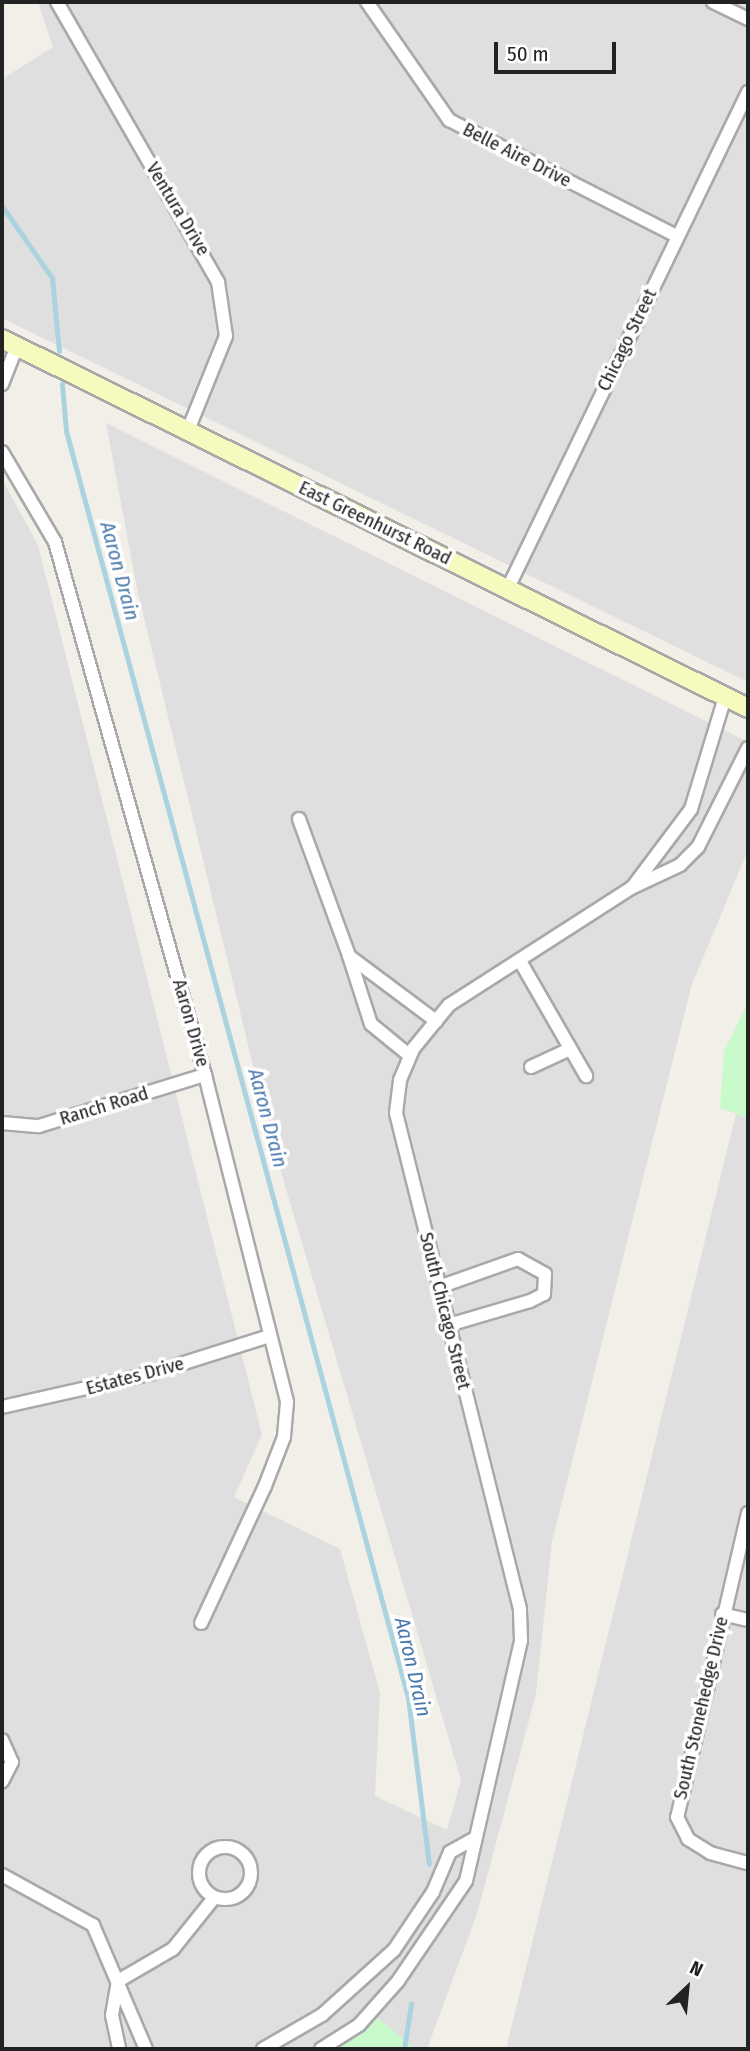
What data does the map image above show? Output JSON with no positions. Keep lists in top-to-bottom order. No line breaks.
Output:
{"streets":{"main road":["East Greenhurst Road"],"street":["Belle Aire Drive","Ventura Drive","Chicago Street","Aaron Drive","Ranch Road","South Chicago Street","Estates Drive","South Stonehedge Drive"]},"crossings":[["Belle Aire Drive","Chicago Street"],["Ventura Drive","East Greenhurst Road"],["Chicago Street","East Greenhurst Road"],["East Greenhurst Road","South Chicago Street"],["Aaron Drive","Ranch Road"],["Aaron Drive","Estates Drive"]],"water":["Aaron Drain"],"scale_bar":"50 m","north":"top right"}
